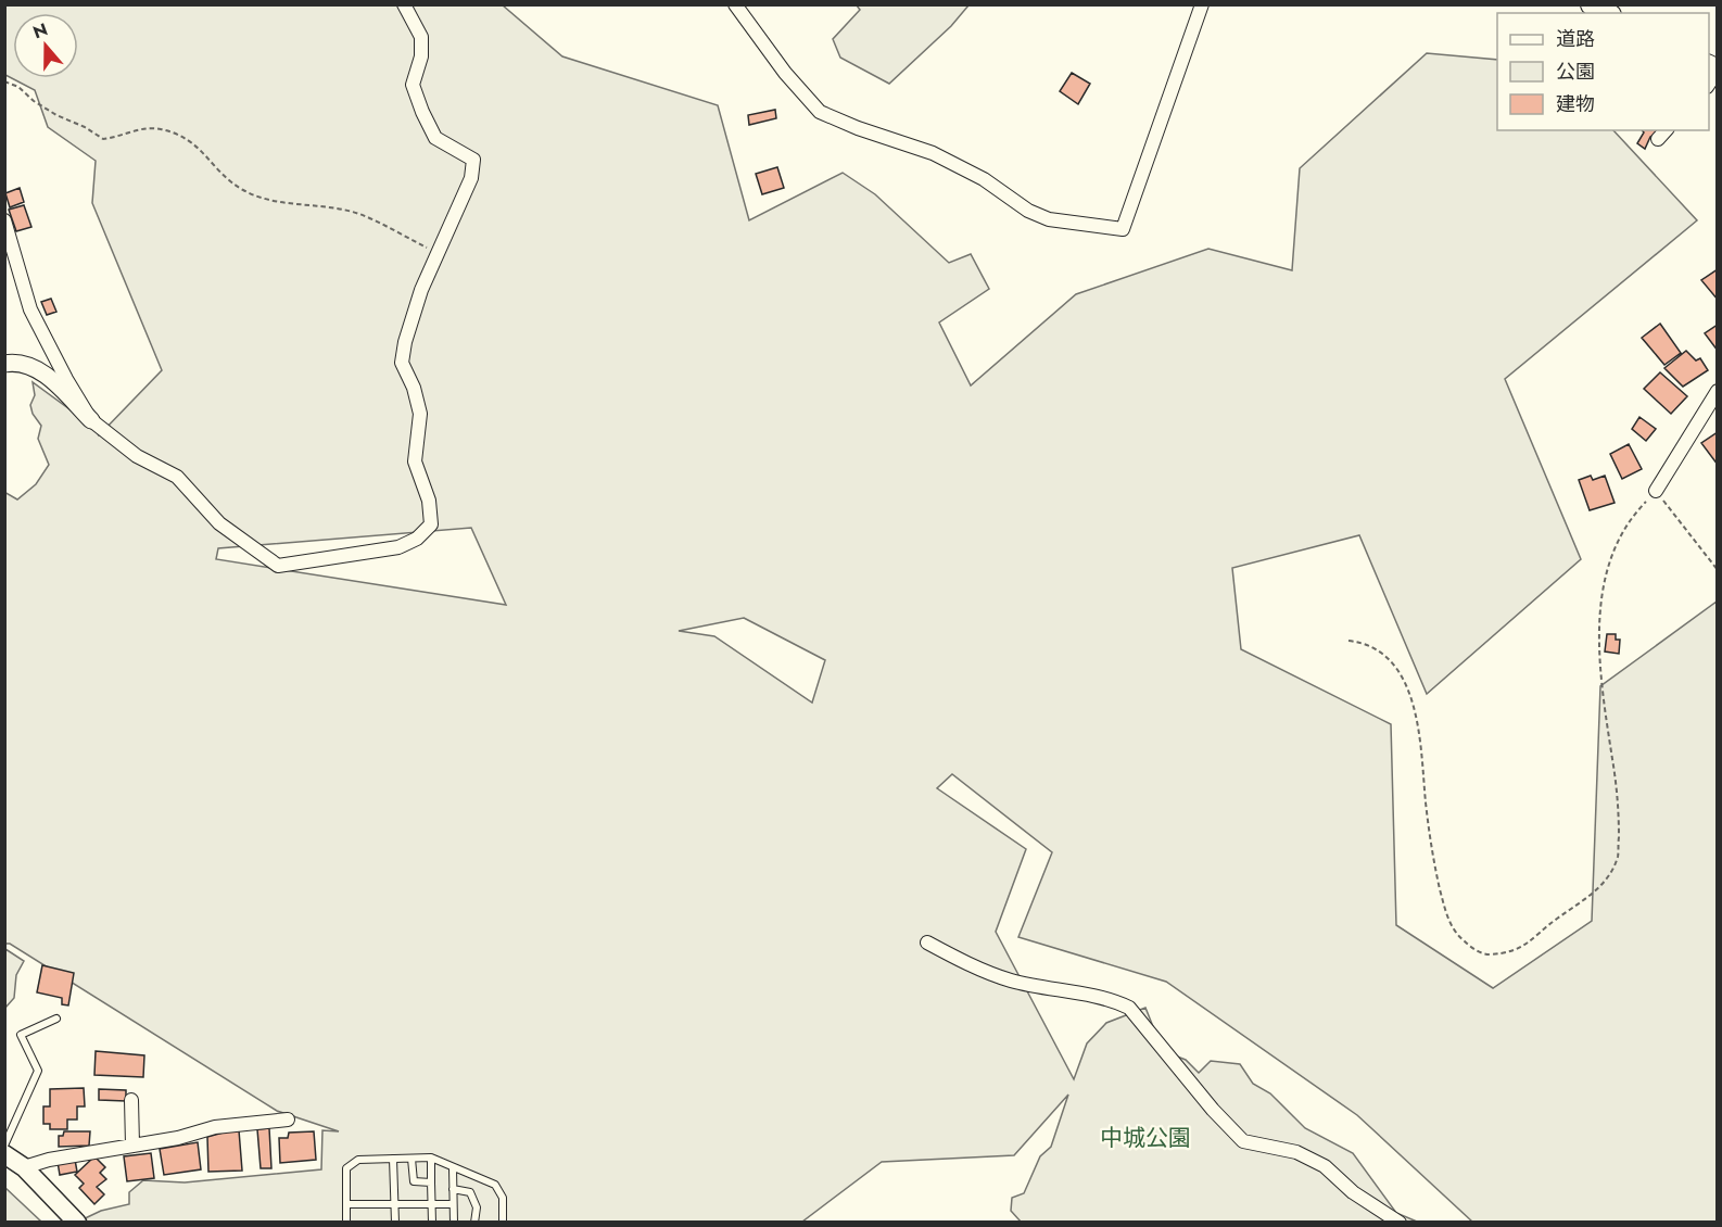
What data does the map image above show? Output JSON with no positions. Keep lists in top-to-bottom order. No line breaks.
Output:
{"parks":["中城公園"],"legend":["道路","公園","建物"],"north":"top"}
